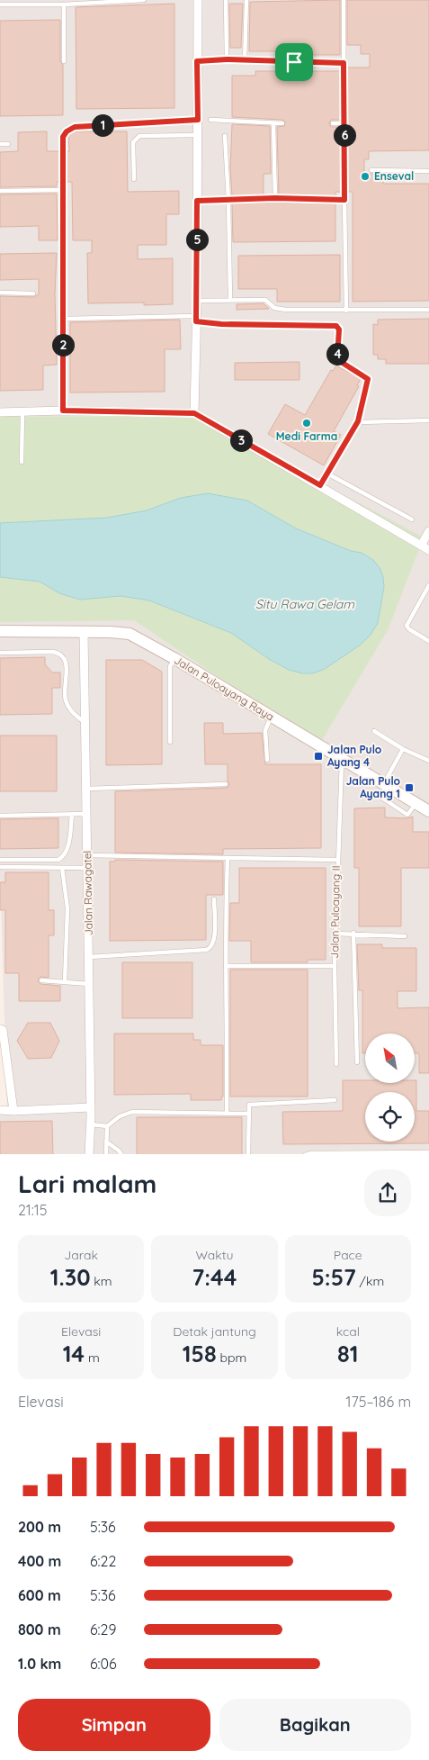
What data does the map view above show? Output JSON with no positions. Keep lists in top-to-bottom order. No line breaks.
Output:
{"streets":{"street":["Jalan Puloayang Raya","Jalan Rawagatel"],"lane":["Jalan Puloayang II"]},"crossings":[["Jalan Puloayang Raya","Jalan Rawagatel"],["Jalan Puloayang Raya","Jalan Puloayang II"]],"water":["Situ Rawa Gelam"],"places":{"other":["Enseval","Medi Farma"],"transit":["Jalan Pulo Ayang 4","Jalan Pulo Ayang 1"]},"north":"top left","page":{"pins":["1","6","5","2","4","3"],"heading":["Lari malam","21:15"],"stats":[["Jarak","1.30 km"],["Waktu","7:44"],["Pace","5:57 /km"],["Elevasi","14 m"],["Detak jantung","158 bpm"],["kcal","81"]],"chart":["Elevasi","175–186 m"],"list":[{"name":"200 m","note":"5:36"},{"name":"400 m","note":"6:22"},{"name":"600 m","note":"5:36"},{"name":"800 m","note":"6:29"},{"name":"1.0 km","note":"6:06"}],"buttons":["Simpan","Bagikan"]}}
